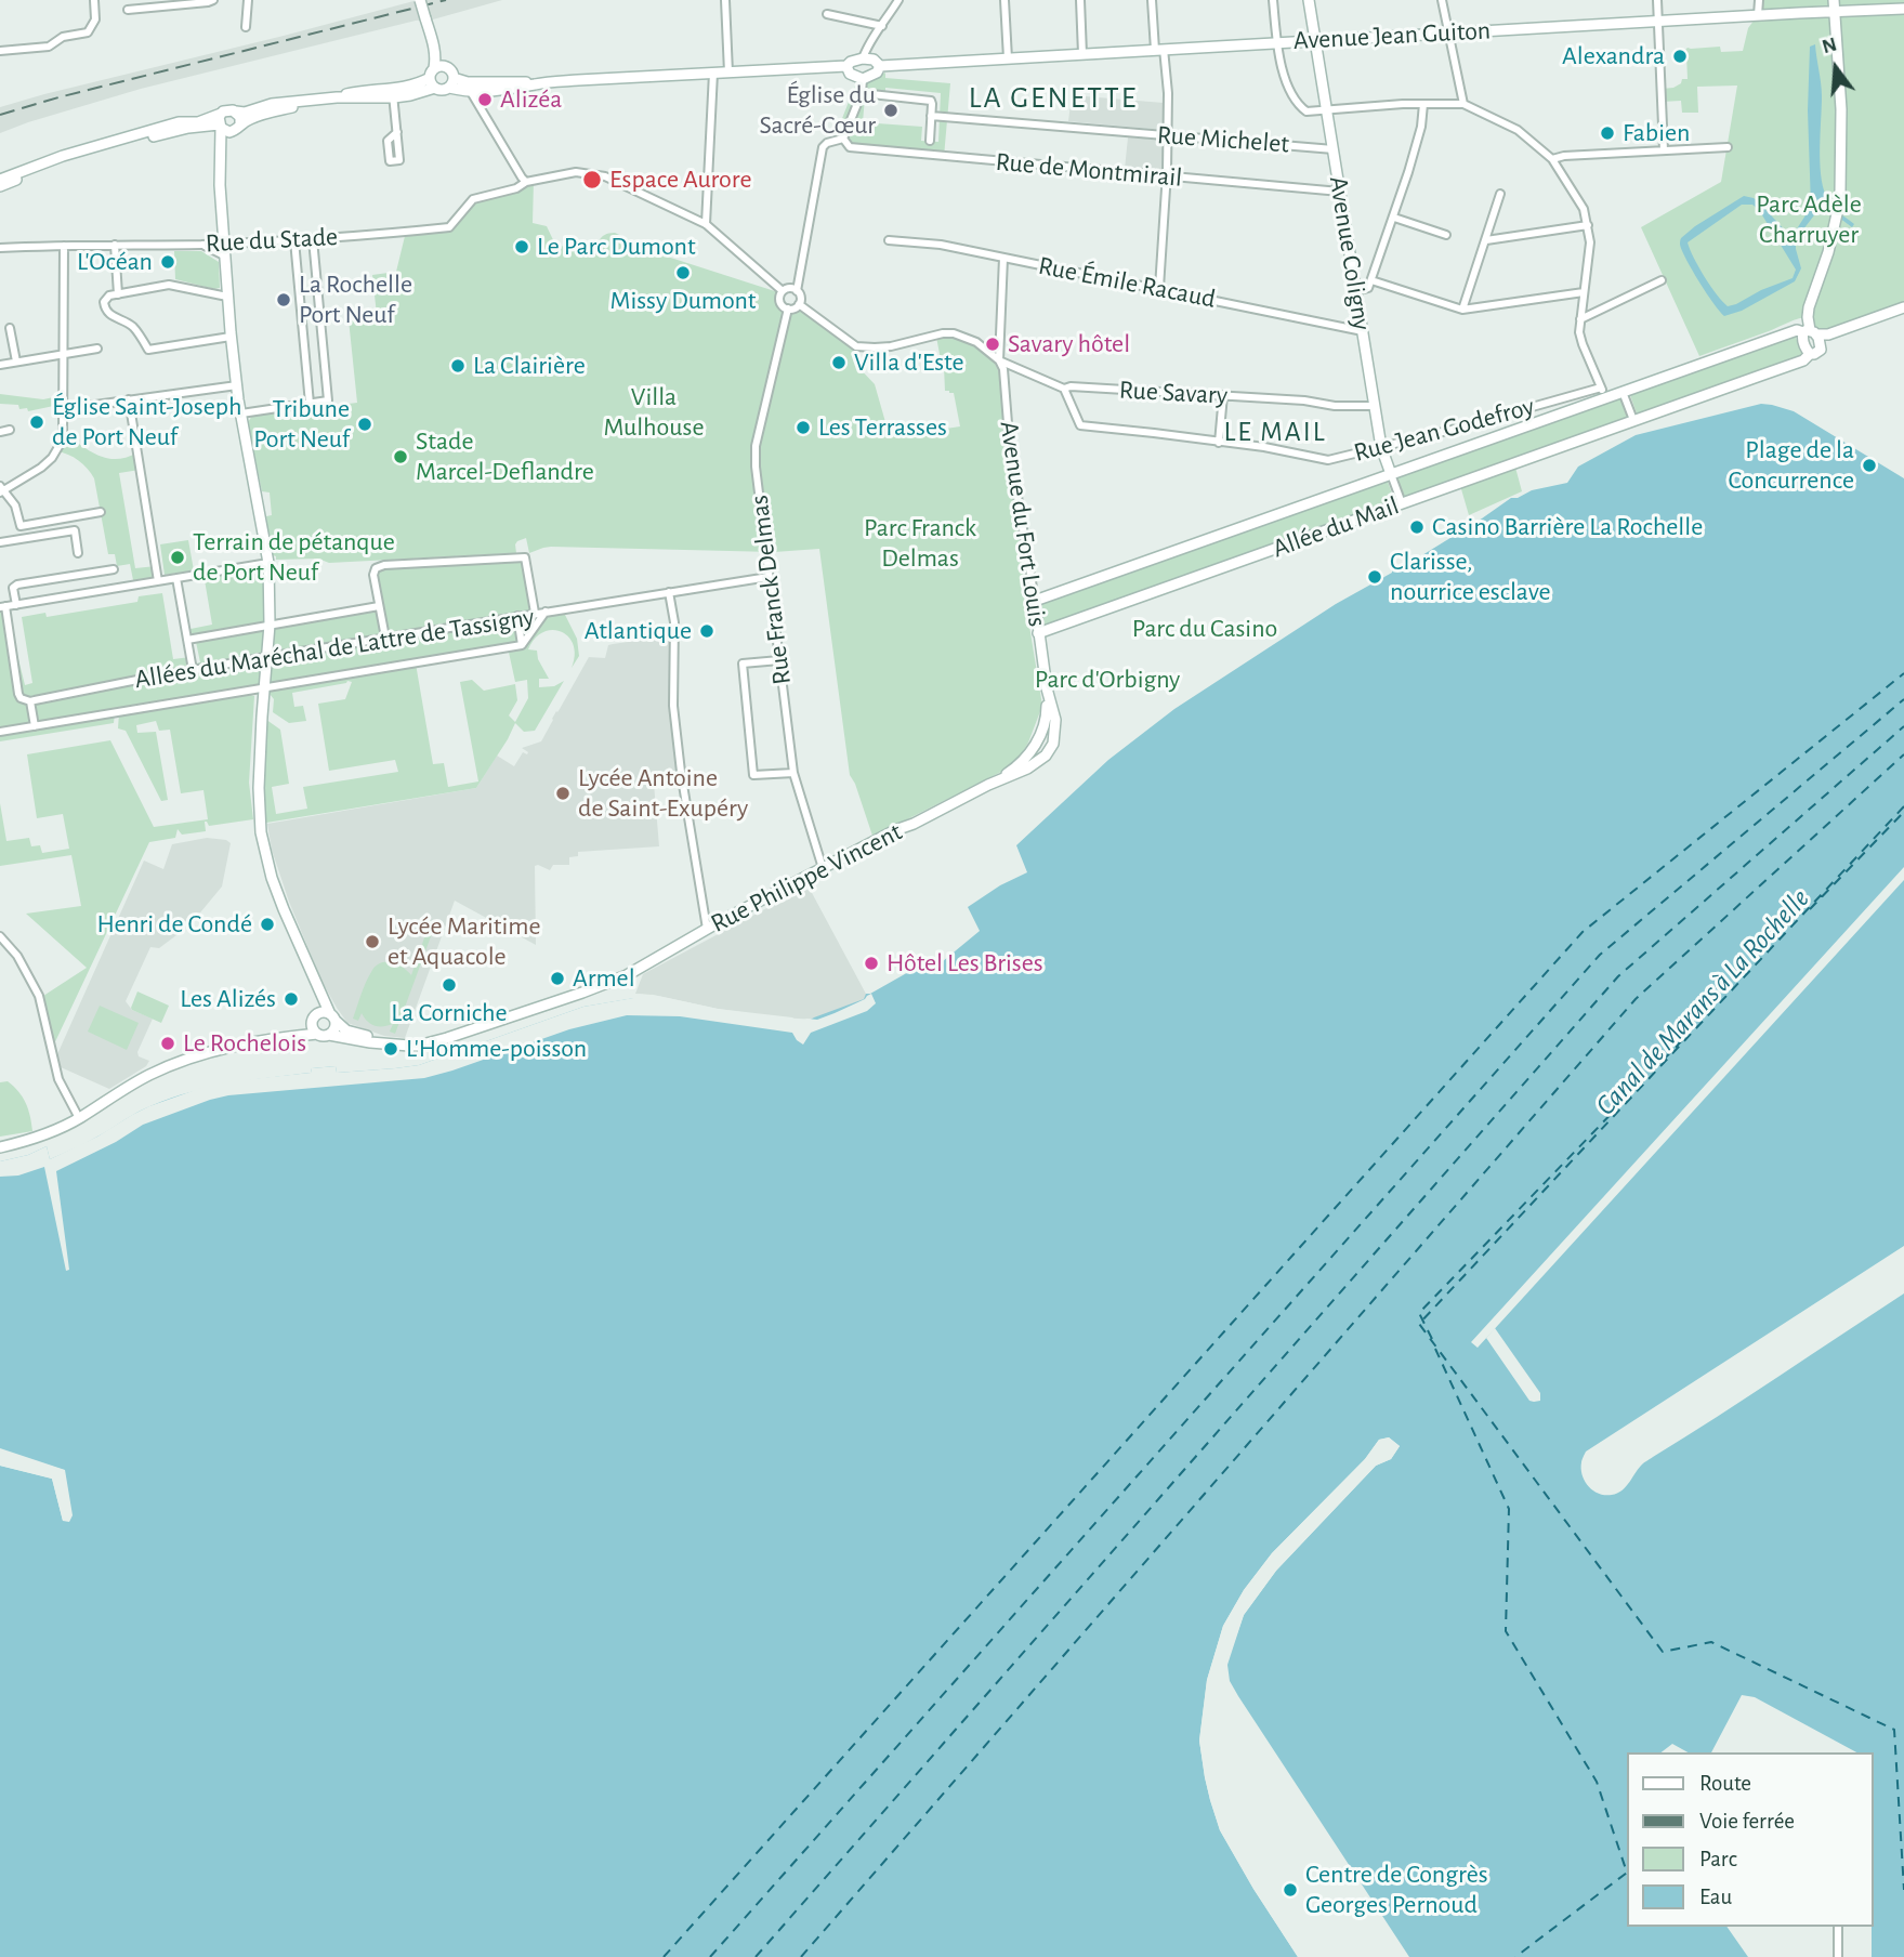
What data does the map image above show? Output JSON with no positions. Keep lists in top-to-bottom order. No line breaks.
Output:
{"streets":{"street":["Avenue Jean Guiton","Rue Michelet","Rue de Montmirail","Rue du Stade","Avenue Coligny","Rue Émile Racaud","Rue Savary","Rue Jean Godefroy","Avenue du Fort Louis","Allée du Mail","Rue Franck Delmas","Allées du Maréchal de Lattre de Tassigny","Rue Philippe Vincent"]},"crossings":[["Avenue Jean Guiton","Avenue Coligny"],["Rue Michelet","Avenue Coligny"],["Rue de Montmirail","Avenue Coligny"],["Rue du Stade","Rue Franck Delmas"],["Avenue Coligny","Rue Émile Racaud"],["Avenue Coligny","Rue Savary"],["Avenue Coligny","Rue Jean Godefroy"],["Avenue Coligny","Allée du Mail"],["Rue Émile Racaud","Avenue du Fort Louis"],["Rue Savary","Rue Jean Godefroy"],["Avenue du Fort Louis","Allée du Mail"],["Avenue du Fort Louis","Rue Philippe Vincent"],["Rue Franck Delmas","Rue Philippe Vincent"]],"districts":["LA GENETTE","LE MAIL"],"water":["Canal de Marans à La Rochelle"],"parks":["Parc Adèle Charruyer","Villa Mulhouse","Parc Franck Delmas","Parc du Casino","Parc d'Orbigny"],"places":["Alexandra","Alizéa","Église du Sacré-Cœur","Fabien","Espace Aurore","Le Parc Dumont","L'Océan","Missy Dumont","La Rochelle Port Neuf","Savary hôtel","Villa d'Este","La Clairière","Église Saint-Joseph de Port Neuf","Tribune Port Neuf","Les Terrasses","Stade Marcel-Deflandre","Plage de la Concurrence","Casino Barrière La Rochelle","Terrain de pétanque de Port Neuf","Clarisse, nourrice esclave","Atlantique","Lycée Antoine de Saint-Exupéry","Henri de Condé","Lycée Maritime et Aquacole","Hôtel Les Brises","Armel","La Corniche","Les Alizés","Le Rochelois","L'Homme-poisson","Centre de Congrès Georges Pernoud"],"legend":["Route","Voie ferrée","Parc","Eau"],"north":"top"}
